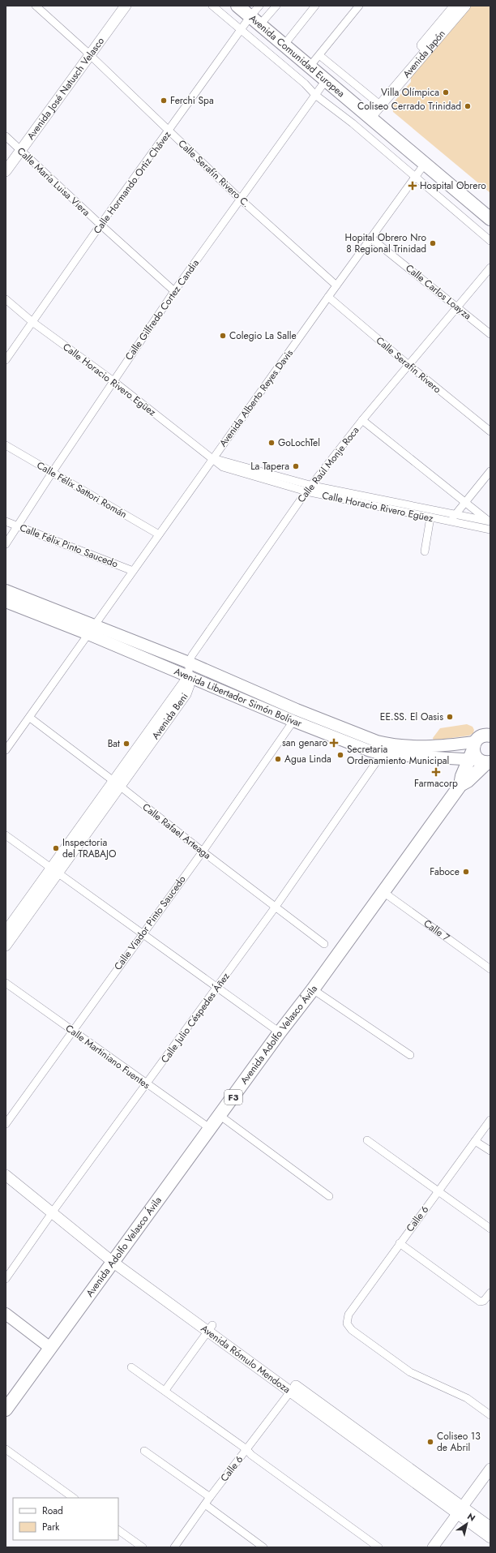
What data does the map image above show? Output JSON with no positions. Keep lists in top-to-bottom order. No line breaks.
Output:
{"streets":{"highway":["Avenida Comunidad Europea","Avenida Adolfo Velasco Ávila","F3"],"main road":["Avenida Libertador Simón Bolívar"],"street":["Avenida Japón","Avenida José Natusch Velasco","Calle Serafín Rivero C.","Calle María Luisa Viera","Calle Hormando Ortiz Chávez","Calle Carlos Loayza","Calle Gilfredo Cortez Candia","Calle Serafín Rivero","Calle Horacio Rivero Egüez","Avenida Alberto Reyes Davis","Calle Raúl Monje Roca","Calle Félix Sattori Román","Calle Félix Pinto Saucedo","Avenida Beni","Calle Rafael Arteaga","Calle Viador Pinto Saucedo","Calle 7","Calle Julio Céspedes Áñez","Calle Martiniano Fuentes","Calle 6","Avenida Rómulo Mendoza"]},"crossings":[["Avenida Japón","Avenida Comunidad Europea"],["Avenida Comunidad Europea","Calle Hormando Ortiz Chávez"],["Avenida Comunidad Europea","Calle Gilfredo Cortez Candia"],["Avenida Comunidad Europea","Avenida Alberto Reyes Davis"],["Avenida José Natusch Velasco","Calle Serafín Rivero C."],["Avenida José Natusch Velasco","Calle María Luisa Viera"],["Calle Serafín Rivero C.","Calle Hormando Ortiz Chávez"],["Calle Serafín Rivero C.","Calle Gilfredo Cortez Candia"],["Calle Serafín Rivero C.","Avenida Alberto Reyes Davis"],["Calle María Luisa Viera","Calle Hormando Ortiz Chávez"],["Calle María Luisa Viera","Calle Gilfredo Cortez Candia"],["Calle Hormando Ortiz Chávez","Calle Horacio Rivero Egüez"],["Calle Carlos Loayza","Avenida Alberto Reyes Davis"],["Calle Carlos Loayza","Calle Raúl Monje Roca"],["Calle Gilfredo Cortez Candia","Calle Horacio Rivero Egüez"],["Calle Gilfredo Cortez Candia","Calle Félix Sattori Román"],["Calle Gilfredo Cortez Candia","Calle Félix Pinto Saucedo"],["Calle Serafín Rivero","Avenida Alberto Reyes Davis"],["Calle Serafín Rivero","Calle Raúl Monje Roca"],["Calle Horacio Rivero Egüez","Avenida Alberto Reyes Davis"],["Calle Horacio Rivero Egüez","Calle Raúl Monje Roca"],["Avenida Alberto Reyes Davis","Calle Félix Sattori Román"],["Avenida Alberto Reyes Davis","Calle Félix Pinto Saucedo"],["Avenida Alberto Reyes Davis","Avenida Libertador Simón Bolívar"],["Avenida Alberto Reyes Davis","Calle Rafael Arteaga"],["Calle Raúl Monje Roca","Avenida Libertador Simón Bolívar"],["Calle Raúl Monje Roca","Avenida Beni"],["Avenida Libertador Simón Bolívar","Avenida Beni"],["Avenida Libertador Simón Bolívar","Calle Viador Pinto Saucedo"],["Avenida Libertador Simón Bolívar","Calle Julio Céspedes Áñez"],["Avenida Libertador Simón Bolívar","Avenida Adolfo Velasco Ávila"],["Avenida Beni","Calle Rafael Arteaga"],["Calle Rafael Arteaga","Calle Viador Pinto Saucedo"],["Calle Rafael Arteaga","Calle Julio Céspedes Áñez"],["Calle Viador Pinto Saucedo","Calle Martiniano Fuentes"],["Calle 7","Avenida Adolfo Velasco Ávila"],["Calle Julio Céspedes Áñez","Calle Martiniano Fuentes"],["Calle Julio Céspedes Áñez","Avenida Rómulo Mendoza"],["Avenida Adolfo Velasco Ávila","Calle Martiniano Fuentes"],["Avenida Adolfo Velasco Ávila","Avenida Rómulo Mendoza"],["Calle 6","Avenida Rómulo Mendoza"]],"places":{"other":["Villa Olímpica","Ferchi Spa","Coliseo Cerrado Trinidad","Hopital Obrero Nro 8 Regional Trinidad","Colegio La Salle","GoLochTel","La Tapera","EE.SS. El Oasis","Bat","Secretaria Ordenamiento Municipal","Agua Linda","Inspectoria del TRABAJO","Faboce","Coliseo 13 de Abril"],"health":["Hospital Obrero","san genaro","Farmacorp"]},"legend":["Road","Park"],"north":"top right"}
